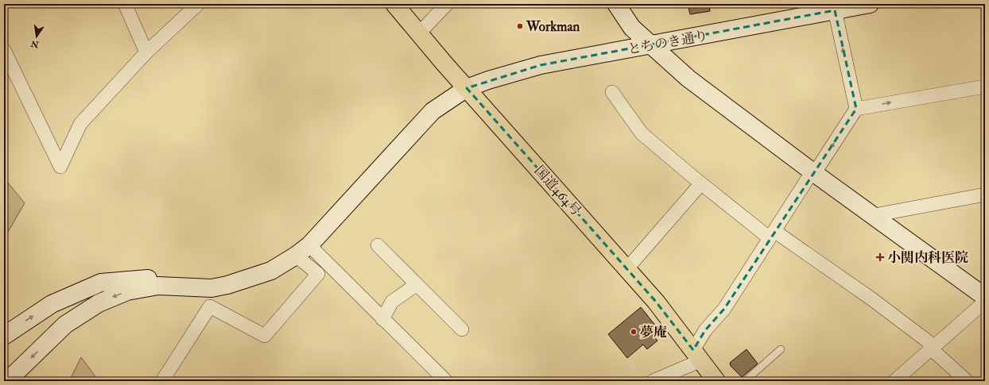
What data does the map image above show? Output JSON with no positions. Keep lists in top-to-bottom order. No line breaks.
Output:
{"streets":{"highway":["国道464号"],"street":["とちのき通り"]},"crossings":[["とちのき通り","国道464号"]],"places":{"other":["Workman","夢庵"],"health":["小関内科医院"]},"north":"bottom"}
